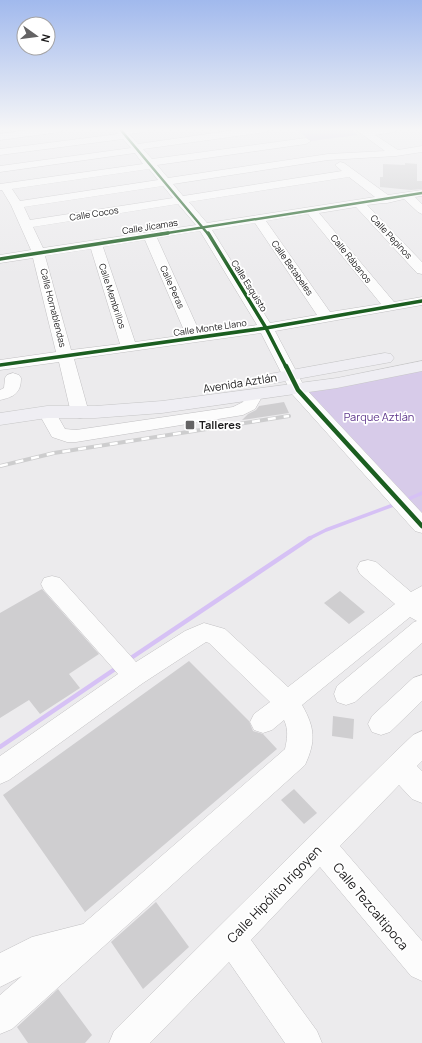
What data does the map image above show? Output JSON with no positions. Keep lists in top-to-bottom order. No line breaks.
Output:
{"streets":{"main road":["Avenida Aztlán"],"street":["Calle Cocos","Calle Jícamas","Calle Pepinos","Calle Rábanos","Calle Betabeles","Calle Esquisto","Calle Peras","Calle Membrillos","Calle Hornablendas","Calle Monte Llano","Calle Hipólito Irigoyen","Calle Tezcaltipoca"]},"crossings":[["Calle Cocos","Calle Esquisto"],["Calle Cocos","Calle Hornablendas"],["Calle Jícamas","Calle Pepinos"],["Calle Jícamas","Calle Rábanos"],["Calle Jícamas","Calle Betabeles"],["Calle Jícamas","Calle Esquisto"],["Calle Jícamas","Calle Peras"],["Calle Jícamas","Calle Membrillos"],["Calle Jícamas","Calle Hornablendas"],["Calle Rábanos","Calle Monte Llano"],["Calle Betabeles","Calle Monte Llano"],["Calle Esquisto","Calle Monte Llano"],["Calle Esquisto","Avenida Aztlán"],["Calle Peras","Calle Monte Llano"],["Calle Membrillos","Calle Monte Llano"],["Calle Hornablendas","Calle Monte Llano"],["Calle Hornablendas","Avenida Aztlán"],["Calle Hipólito Irigoyen","Calle Tezcaltipoca"]],"parks":["Parque Aztlán"],"places":{"transit":["Talleres"]},"north":"right"}
